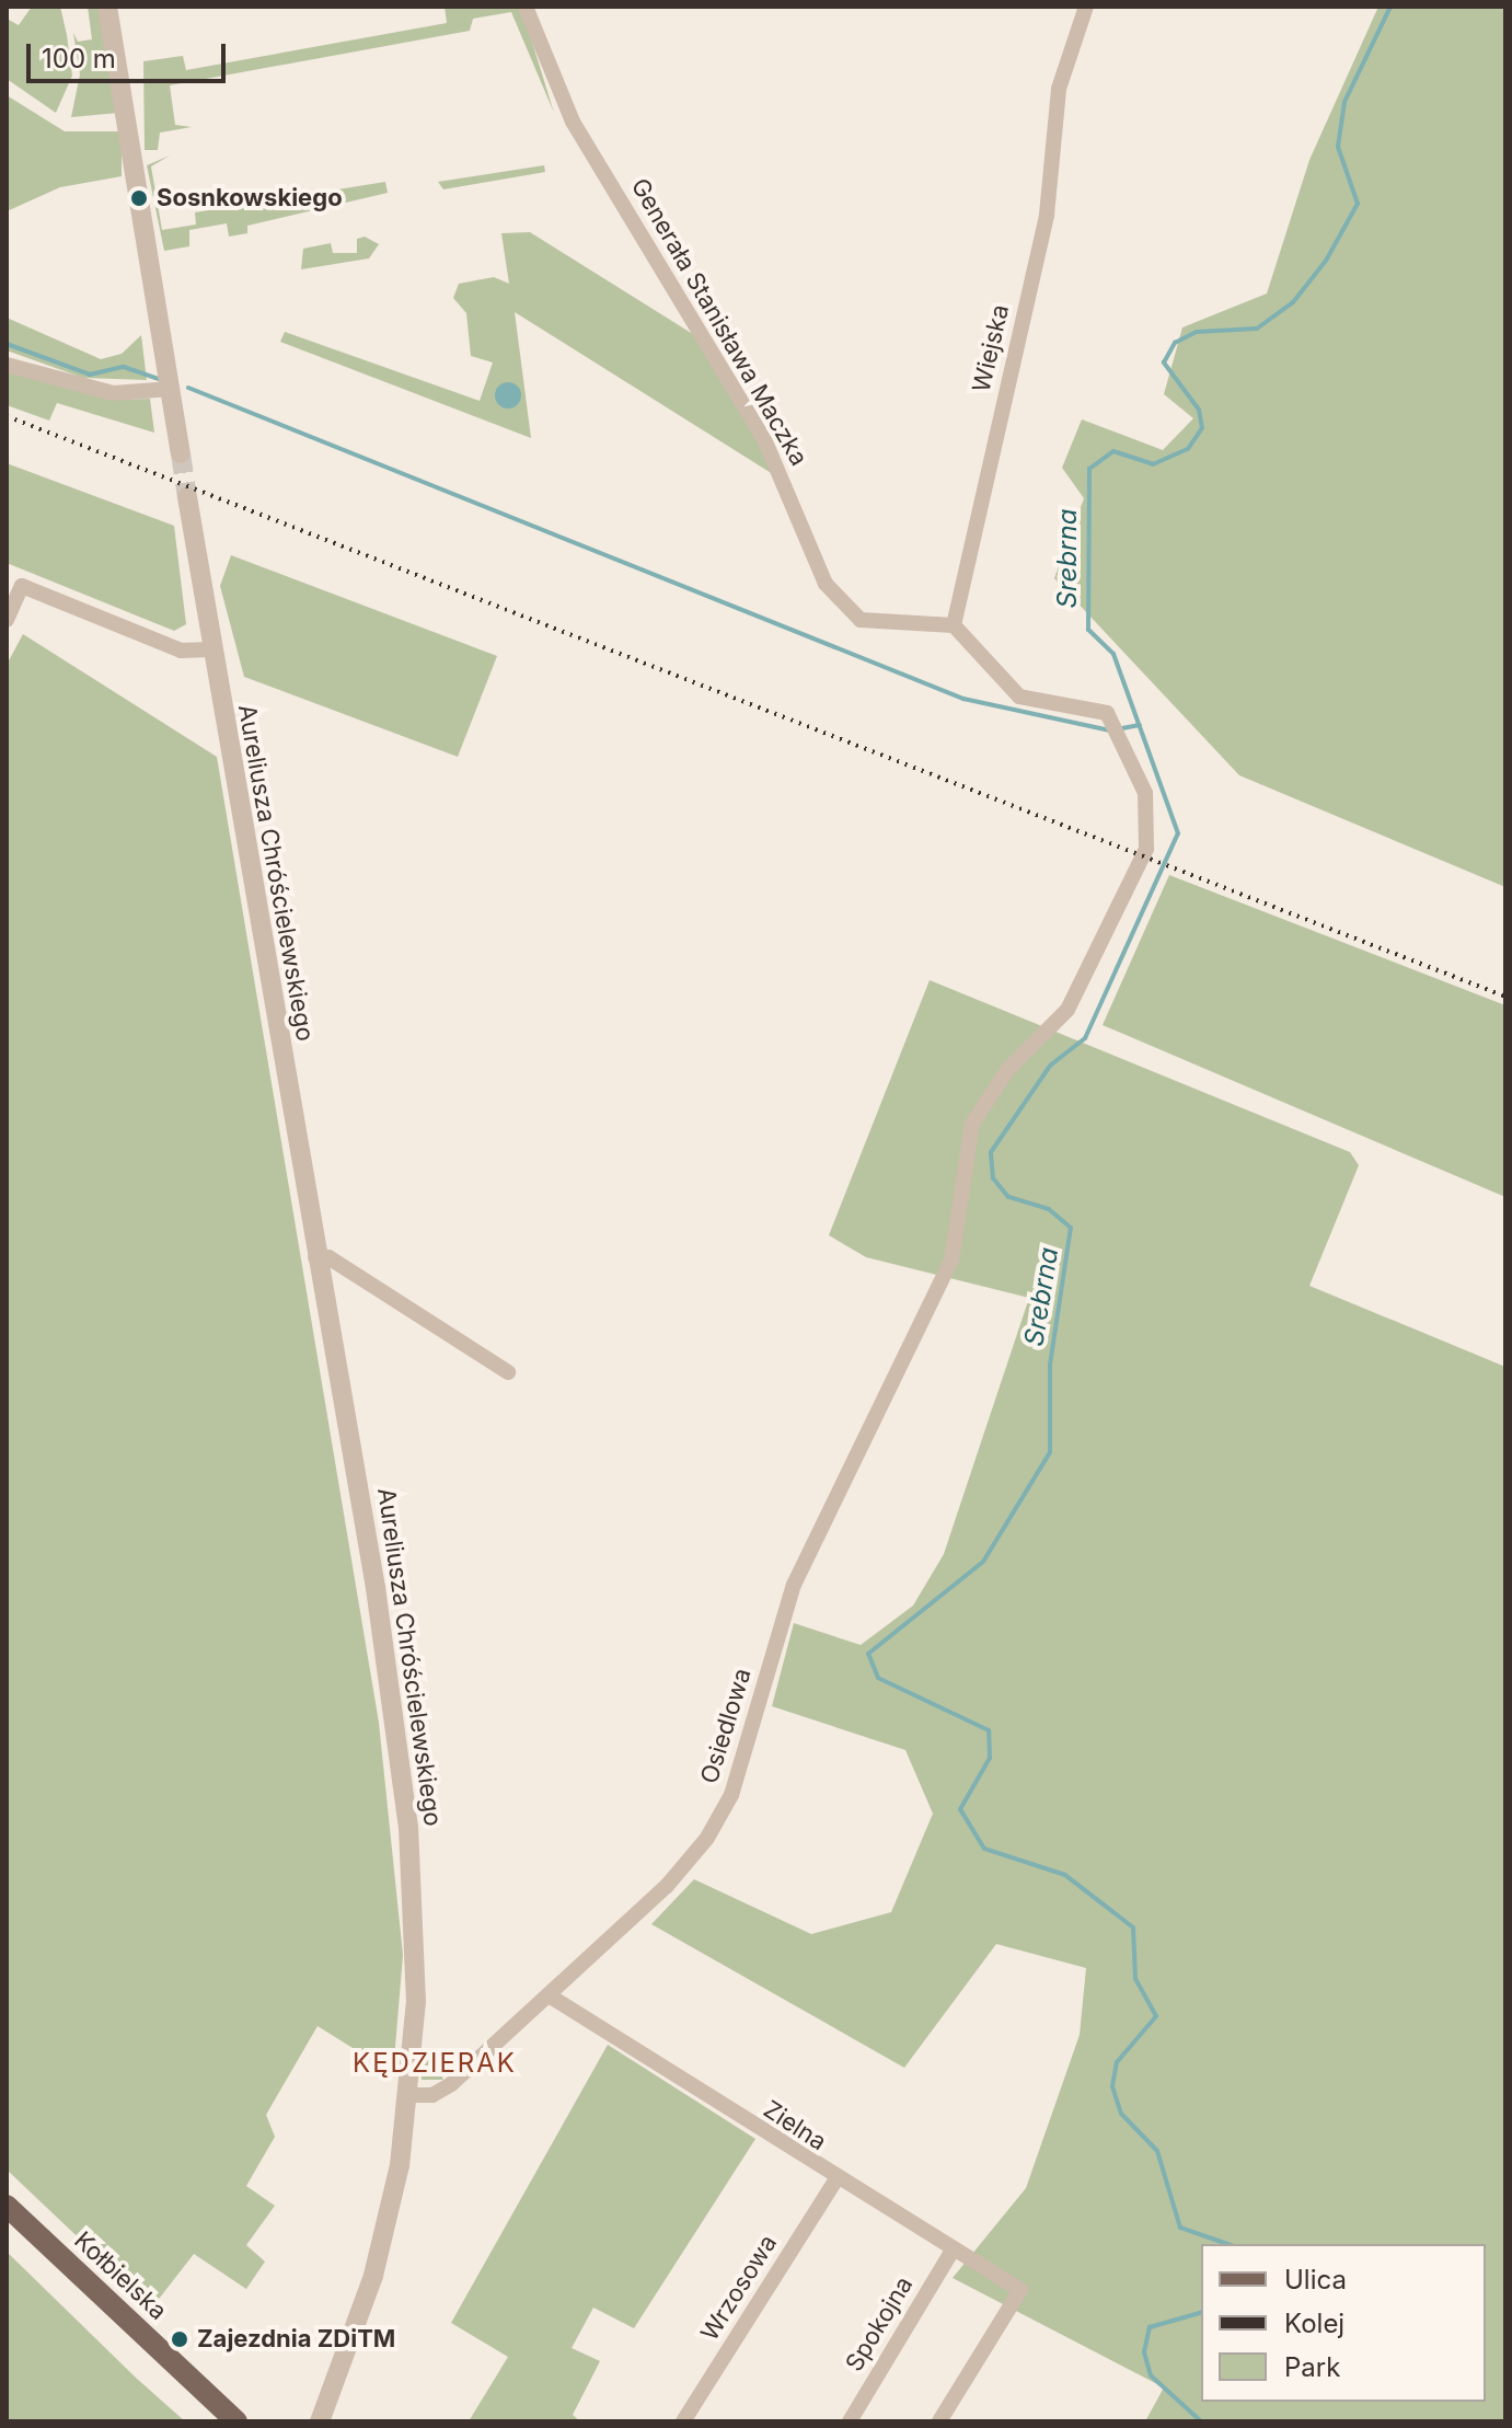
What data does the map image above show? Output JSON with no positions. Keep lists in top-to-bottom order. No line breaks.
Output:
{"streets":{"main road":["Kołbielska"],"street":["Generała Stanisława Maczka","Wiejska","Aureliusza Chróścielewskiego","Osiedlowa","Zielna","Wrzosowa","Spokojna"]},"crossings":[["Generała Stanisława Maczka","Wiejska"],["Generała Stanisława Maczka","Osiedlowa"],["Wiejska","Osiedlowa"],["Aureliusza Chróścielewskiego","Osiedlowa"],["Osiedlowa","Zielna"],["Zielna","Wrzosowa"],["Zielna","Spokojna"]],"districts":["KĘDZIERAK"],"water":["Srebrna"],"places":["Sosnkowskiego","Zajezdnia ZDiTM"],"legend":["Ulica","Kolej","Park"],"scale_bar":"100 m"}
